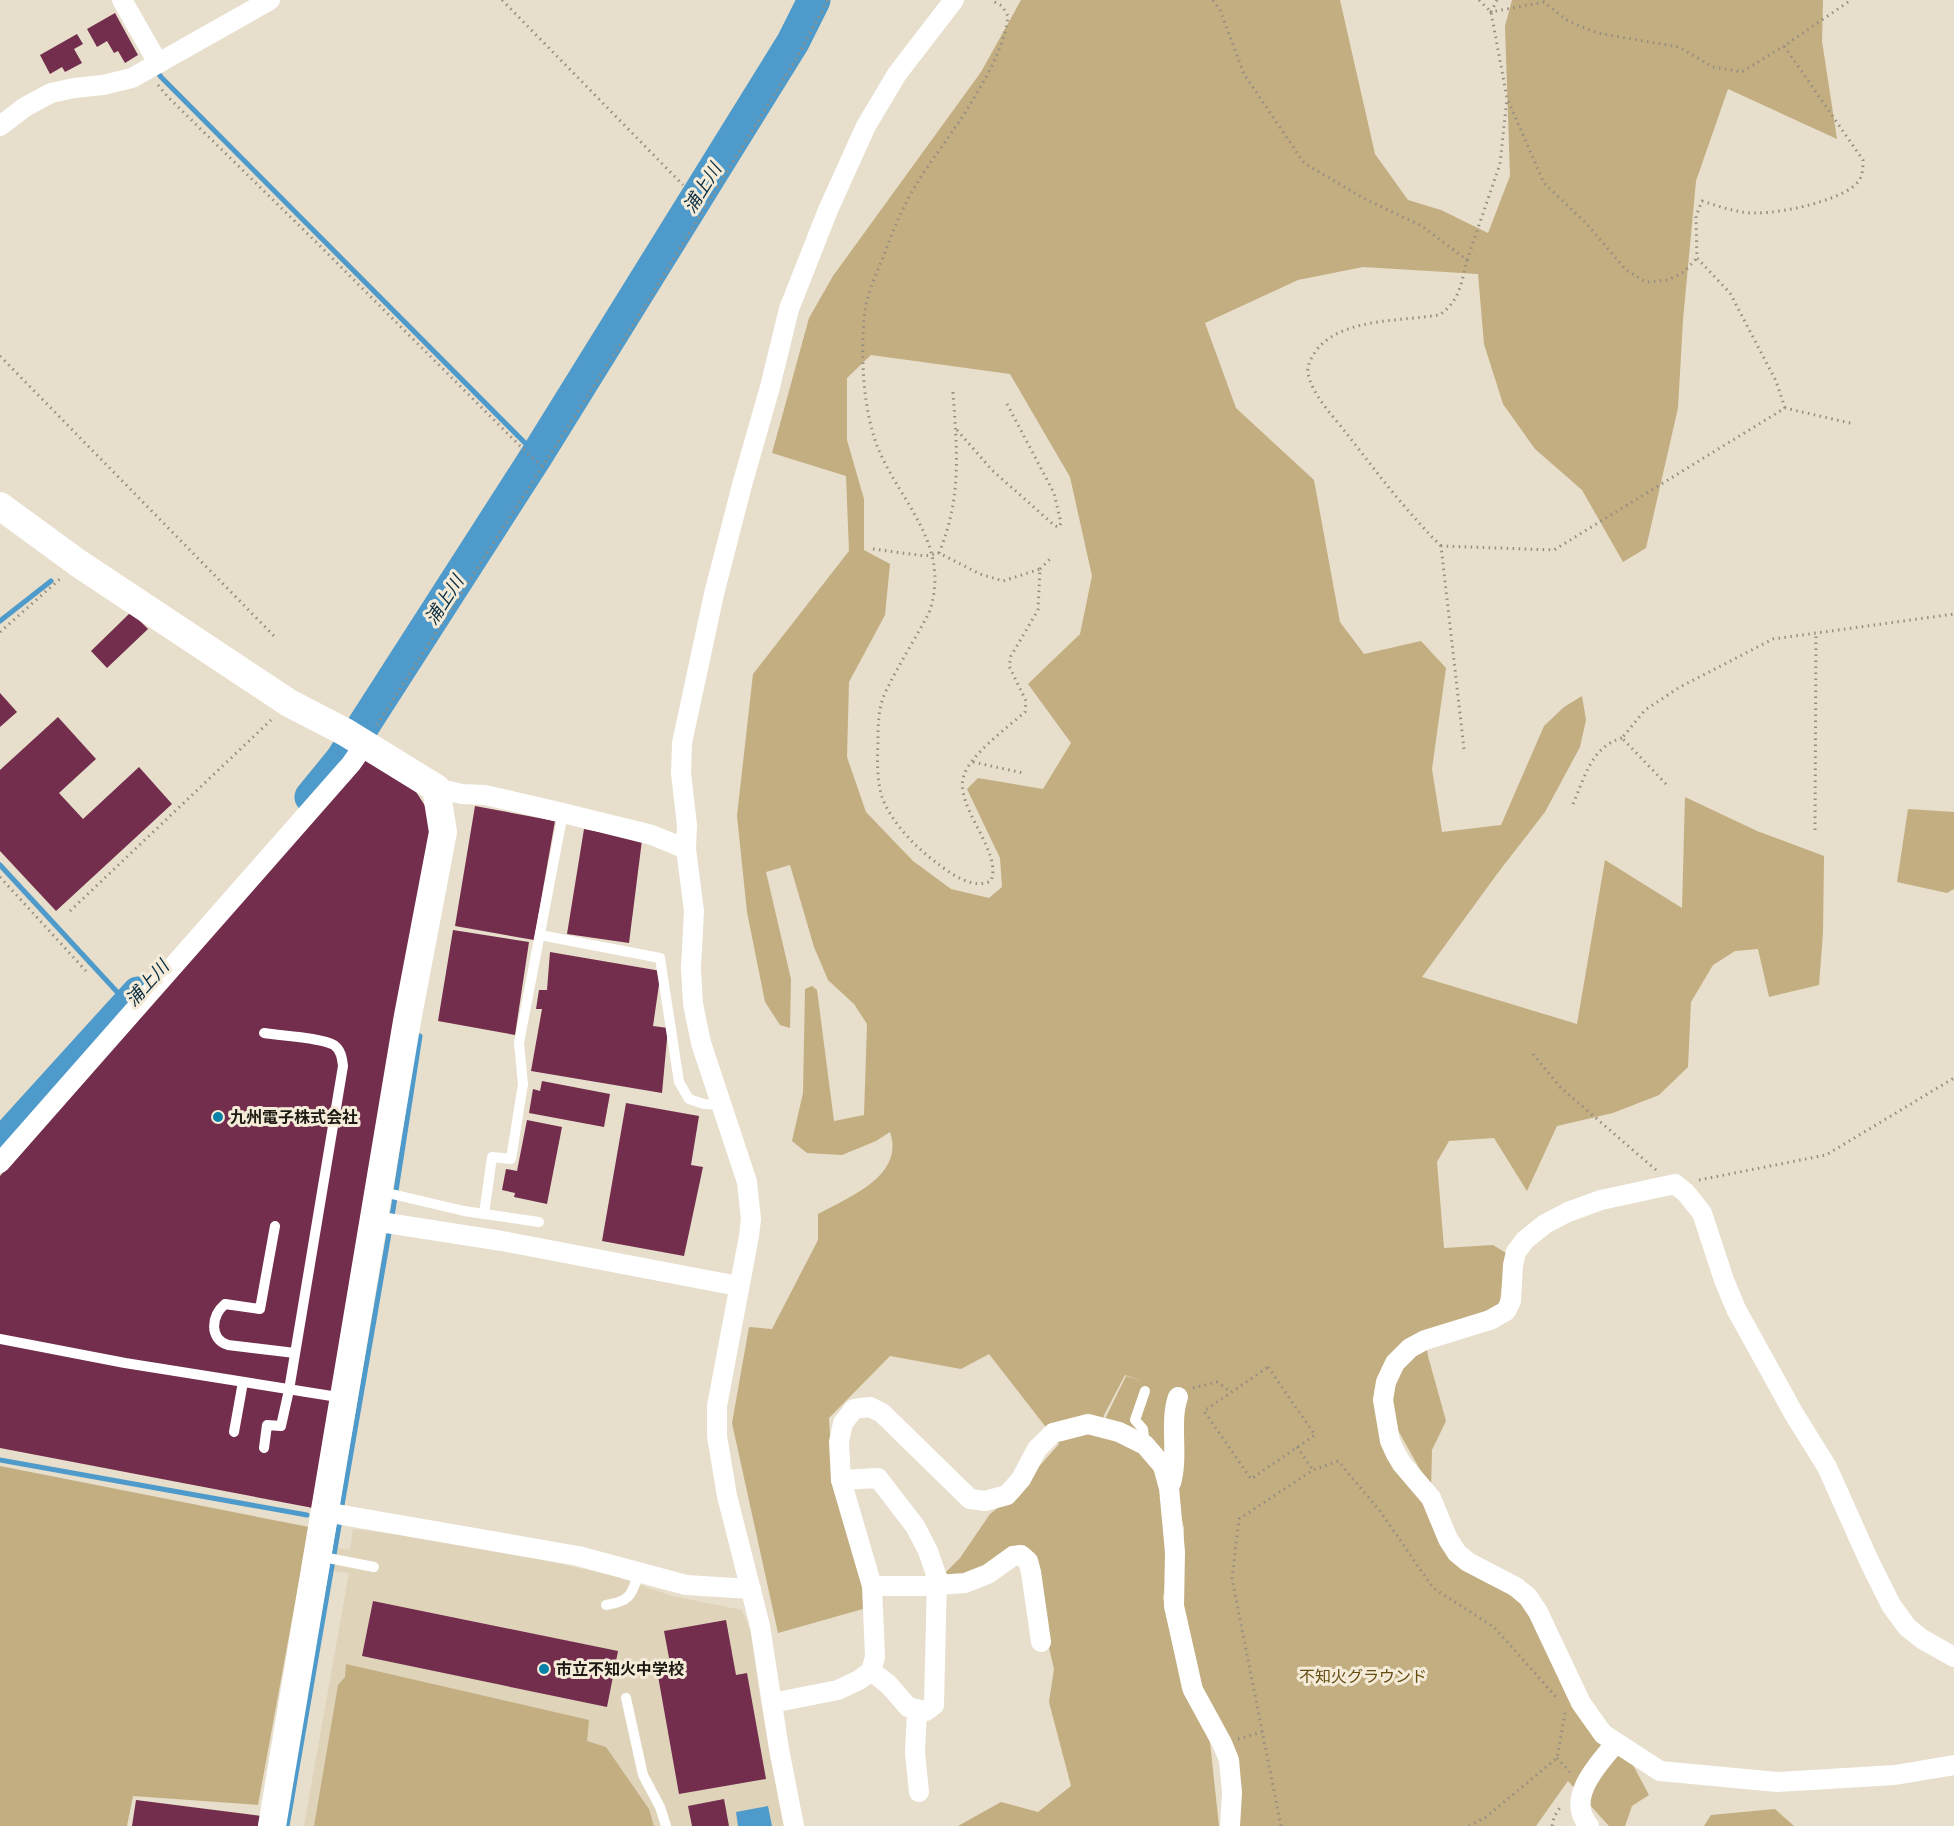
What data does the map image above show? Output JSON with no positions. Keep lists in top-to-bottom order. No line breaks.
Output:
{"water":["浦上川"],"parks":["不知火グラウンド"],"places":["九州電子株式会社","市立不知火中学校"]}
